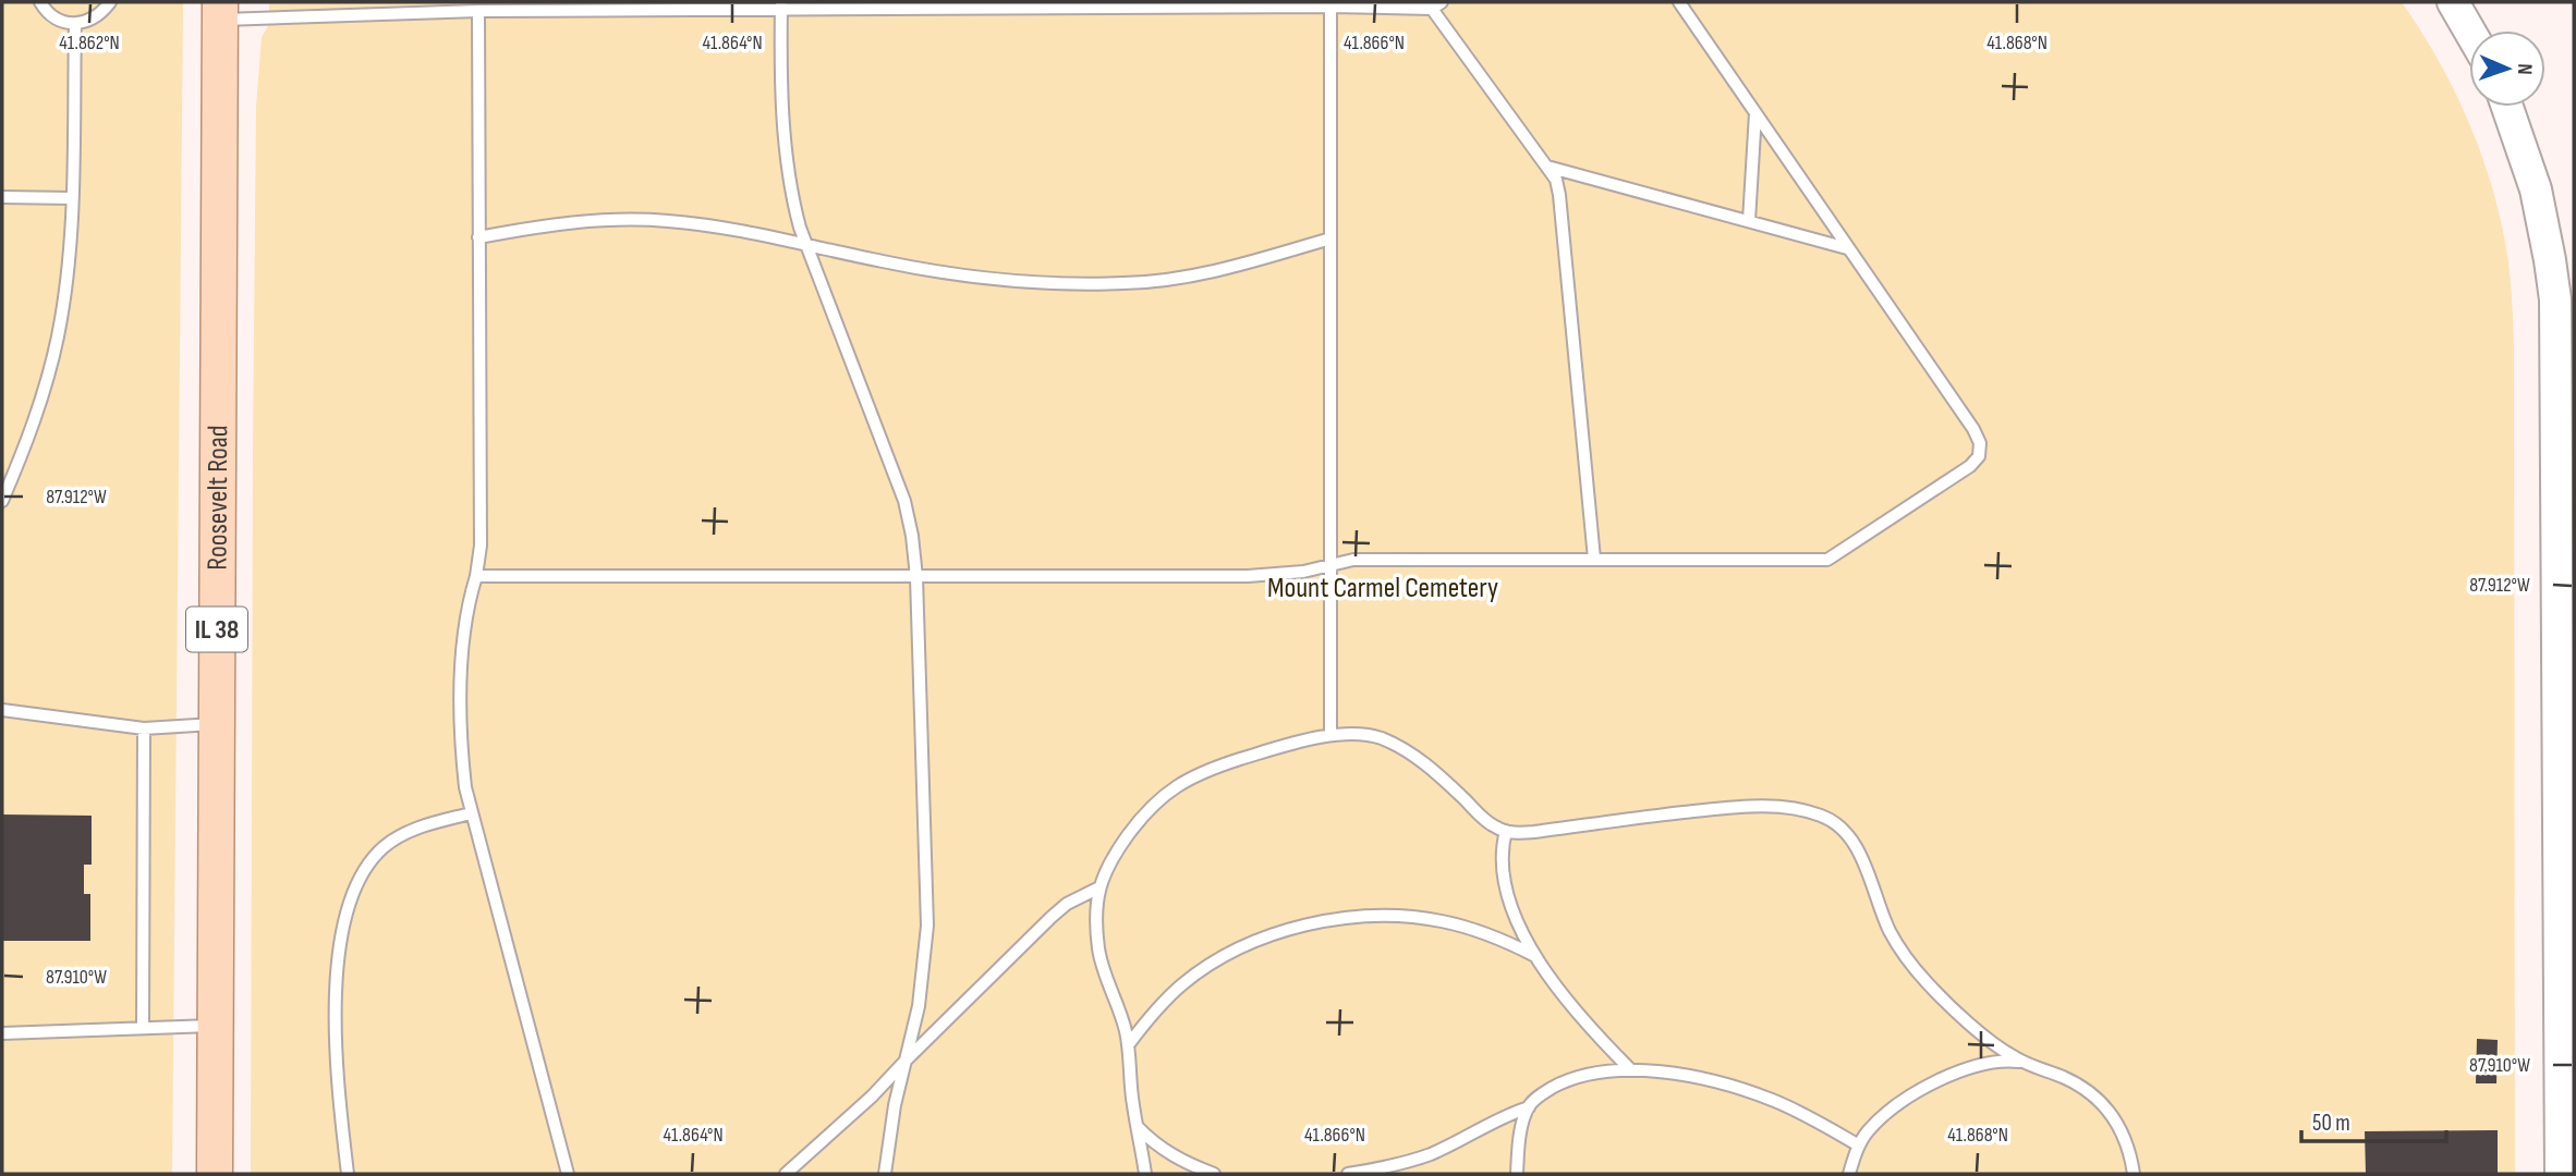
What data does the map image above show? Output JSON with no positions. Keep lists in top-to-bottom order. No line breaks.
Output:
{"streets":{"main road":["Roosevelt Road","IL 38"]},"parks":["Mount Carmel Cemetery"],"scale_bar":"50 m","north":"right","coordinates":["41.862°N","41.864°N","41.866°N","41.868°N","87.912°W","87.910°W"]}
